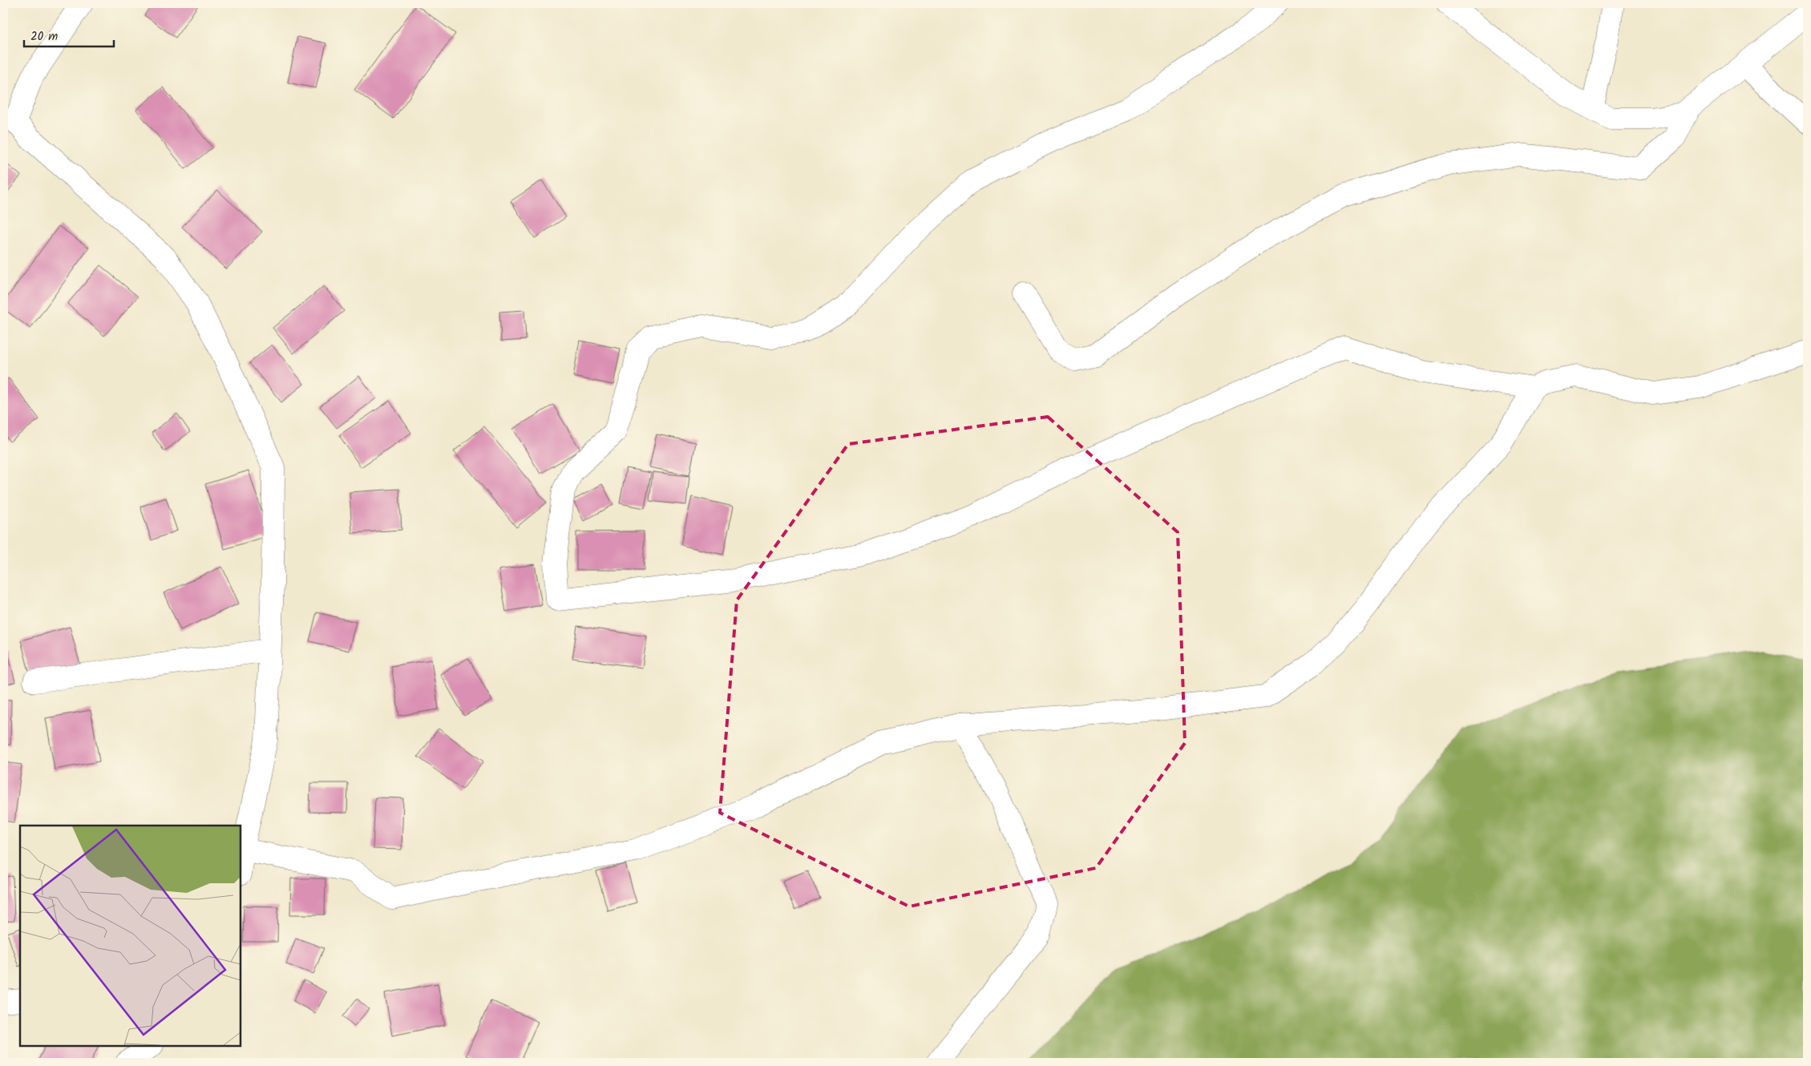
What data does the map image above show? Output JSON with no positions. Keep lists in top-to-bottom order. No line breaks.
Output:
{"scale_bar":"20 m"}
